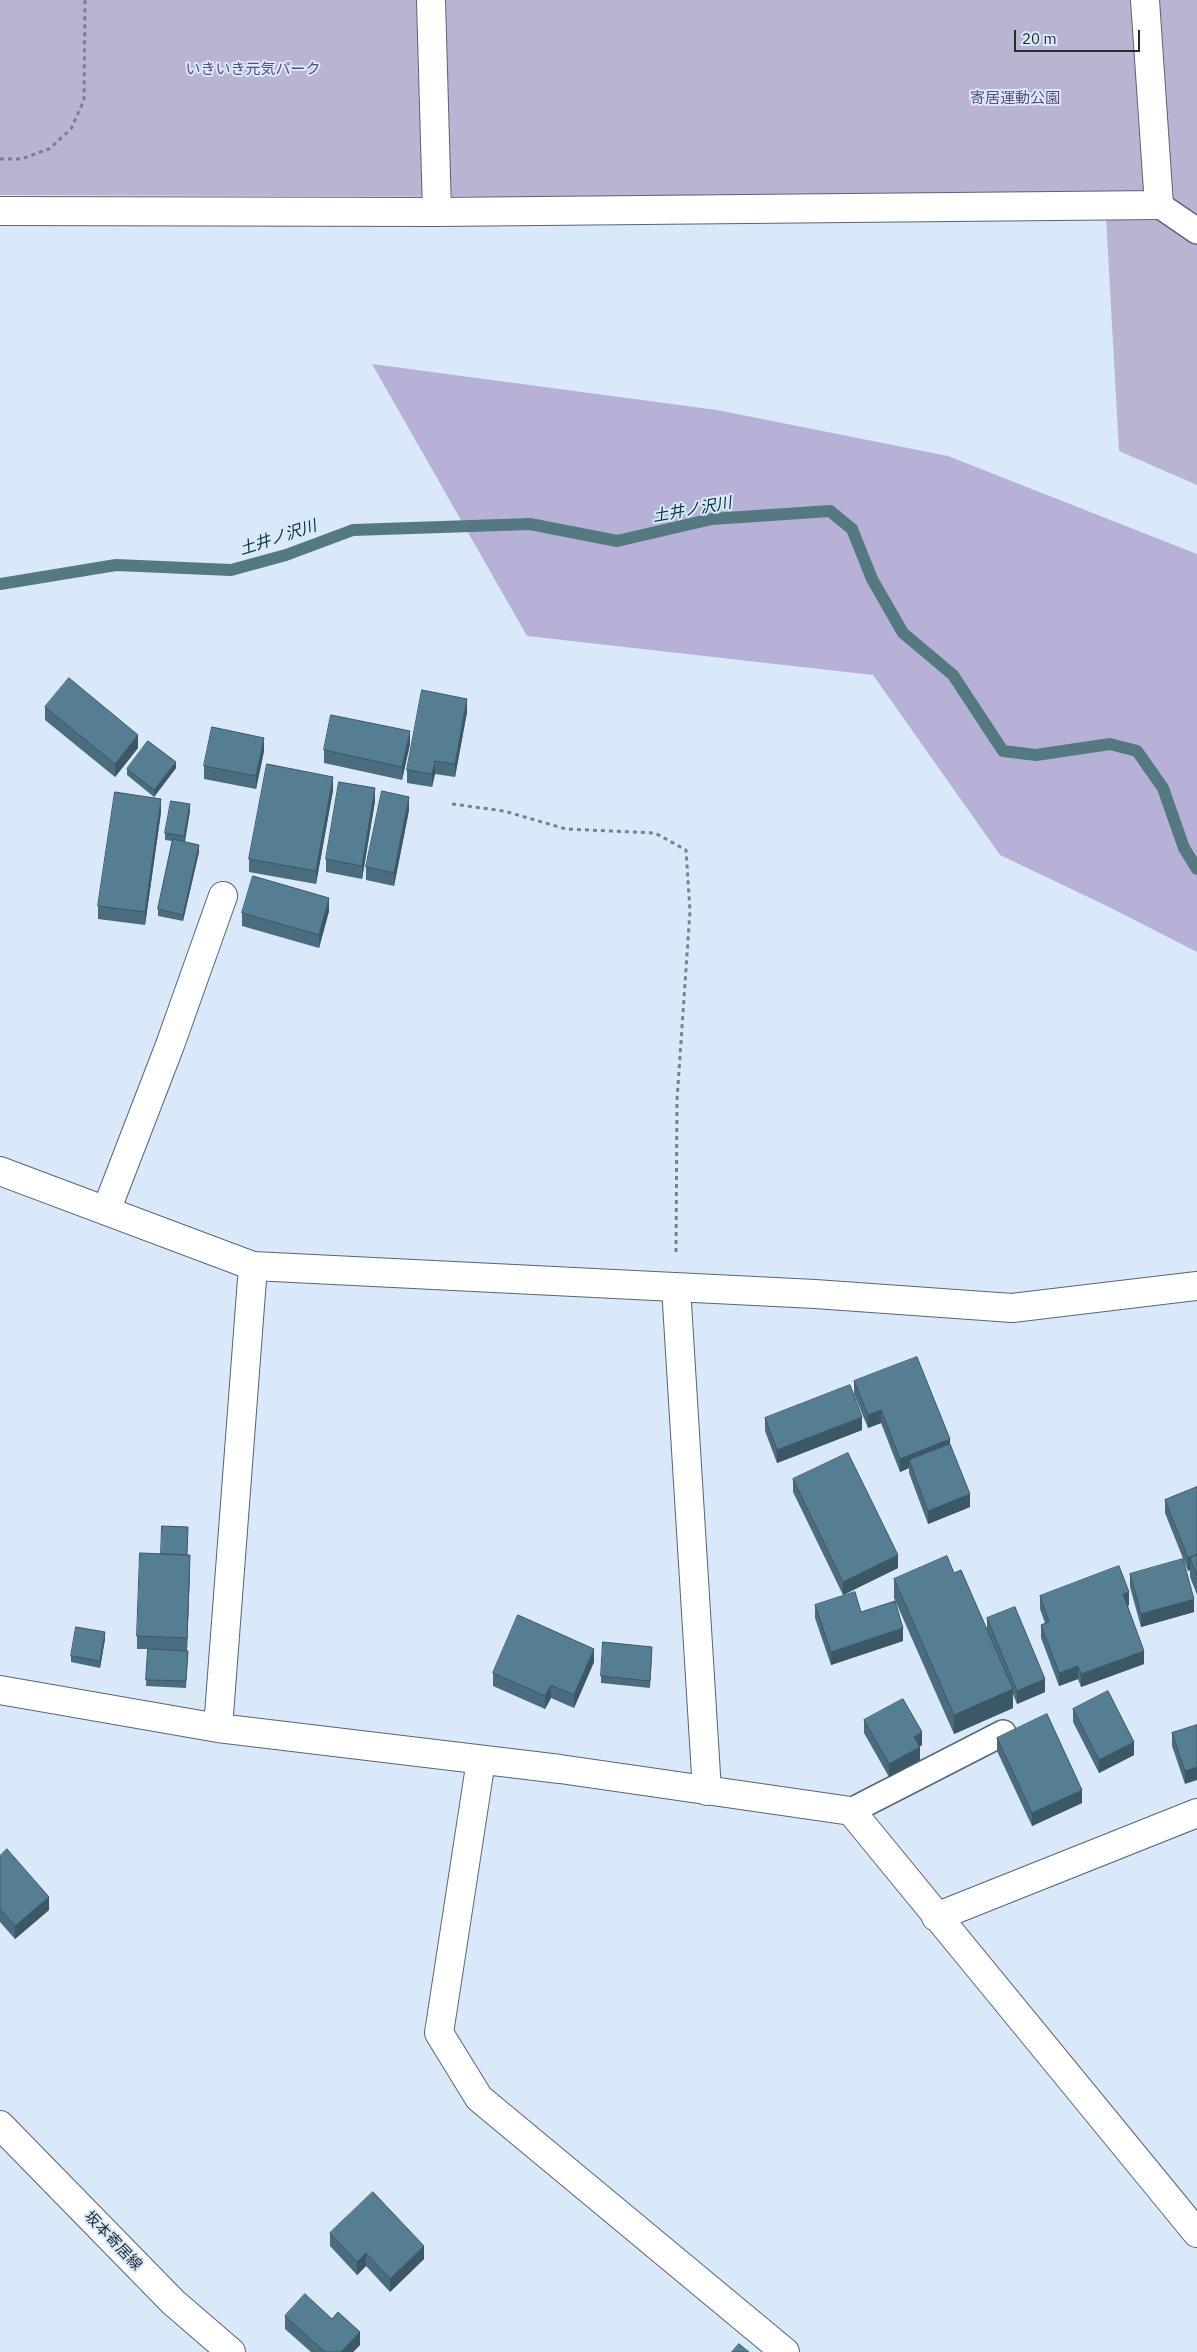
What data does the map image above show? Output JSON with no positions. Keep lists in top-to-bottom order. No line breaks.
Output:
{"streets":{"street":["坂本寄居線"]},"water":["土井ノ沢川"],"parks":["いきいき元気パーク","寄居運動公園"],"scale_bar":"20 m"}
